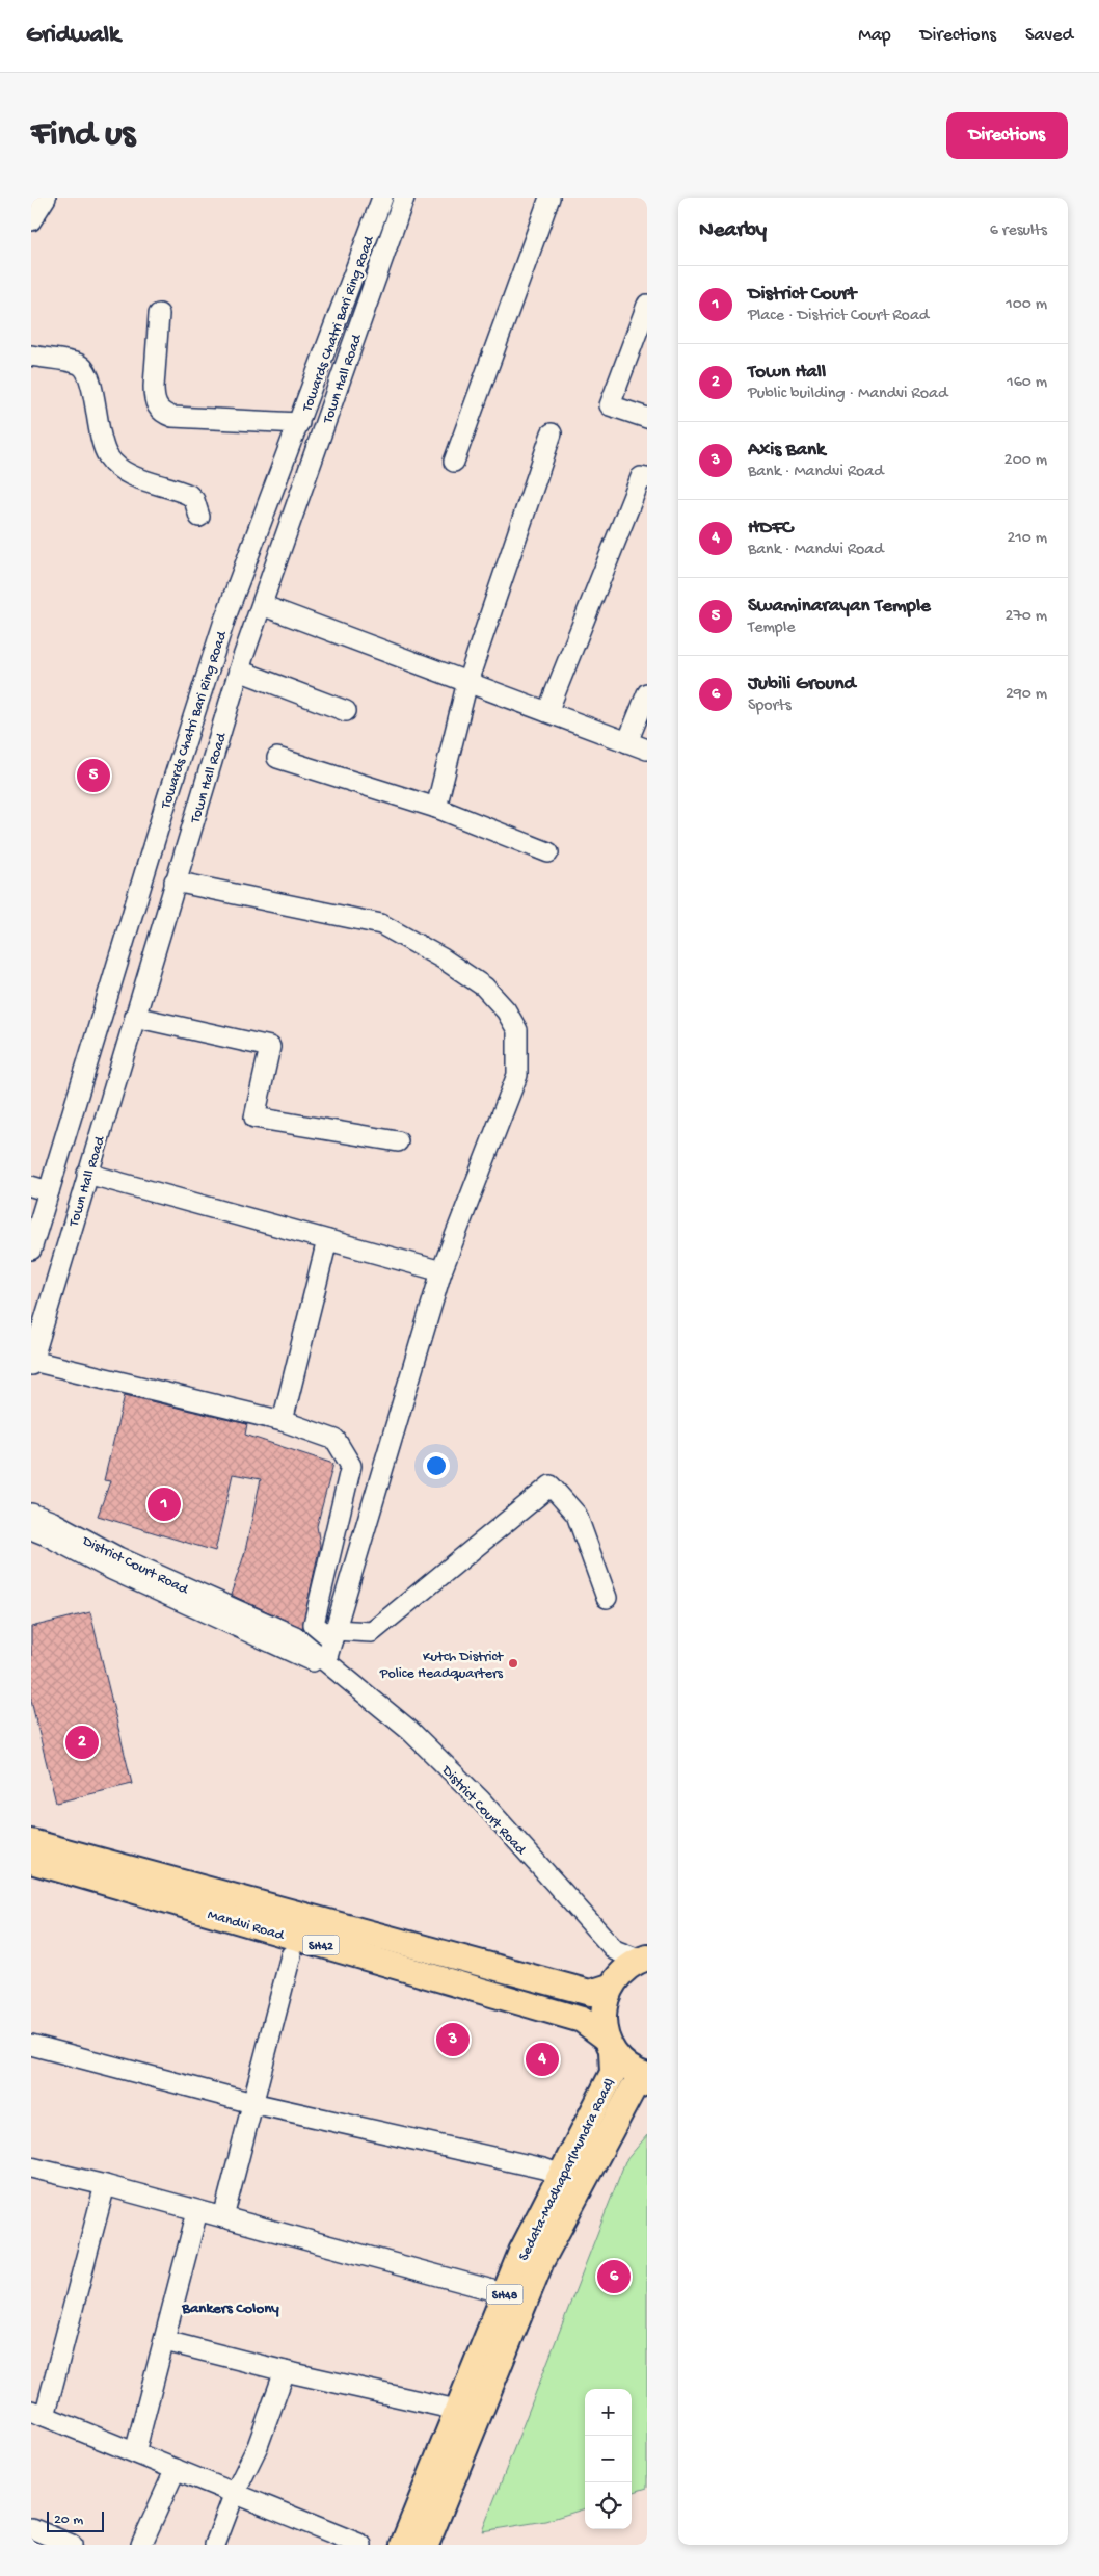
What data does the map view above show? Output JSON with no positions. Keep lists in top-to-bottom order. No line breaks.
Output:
{"streets":{"main road":["Mandvi Road","SH42","Sedata-Madhapar(Mundra Road)","SH48"],"street":["Towards Chatri Bari Ring Road","Town Hall Road","District Court Road"]},"crossings":[["Mandvi Road","Sedata-Madhapar(Mundra Road)"]],"districts":["Bankers Colony"],"places":["Kutch District Police Headquarters"],"scale_bar":"20 m","page":{"header":"Gridwalk","nav":["Map","Directions","Saved"],"buttons":"Directions","title":"Find us","heading":["Nearby","6 results"],"list":[{"mark":"1","name":"District Court","note":"Place · District Court Road","value":"100 m"},{"mark":"2","name":"Town Hall","note":"Public building · Mandvi Road","value":"160 m"},{"mark":"3","name":"Axis Bank","note":"Bank · Mandvi Road","value":"200 m"},{"mark":"4","name":"HDFC","note":"Bank · Mandvi Road","value":"210 m"},{"mark":"5","name":"Swaminarayan Temple","note":"Temple","value":"270 m"},{"mark":"6","name":"Jubili Ground","note":"Sports","value":"290 m"}],"pins":["5","1","2","3","4","6"],"map_buttons":["+","−"],"scale":"20 m"}}
